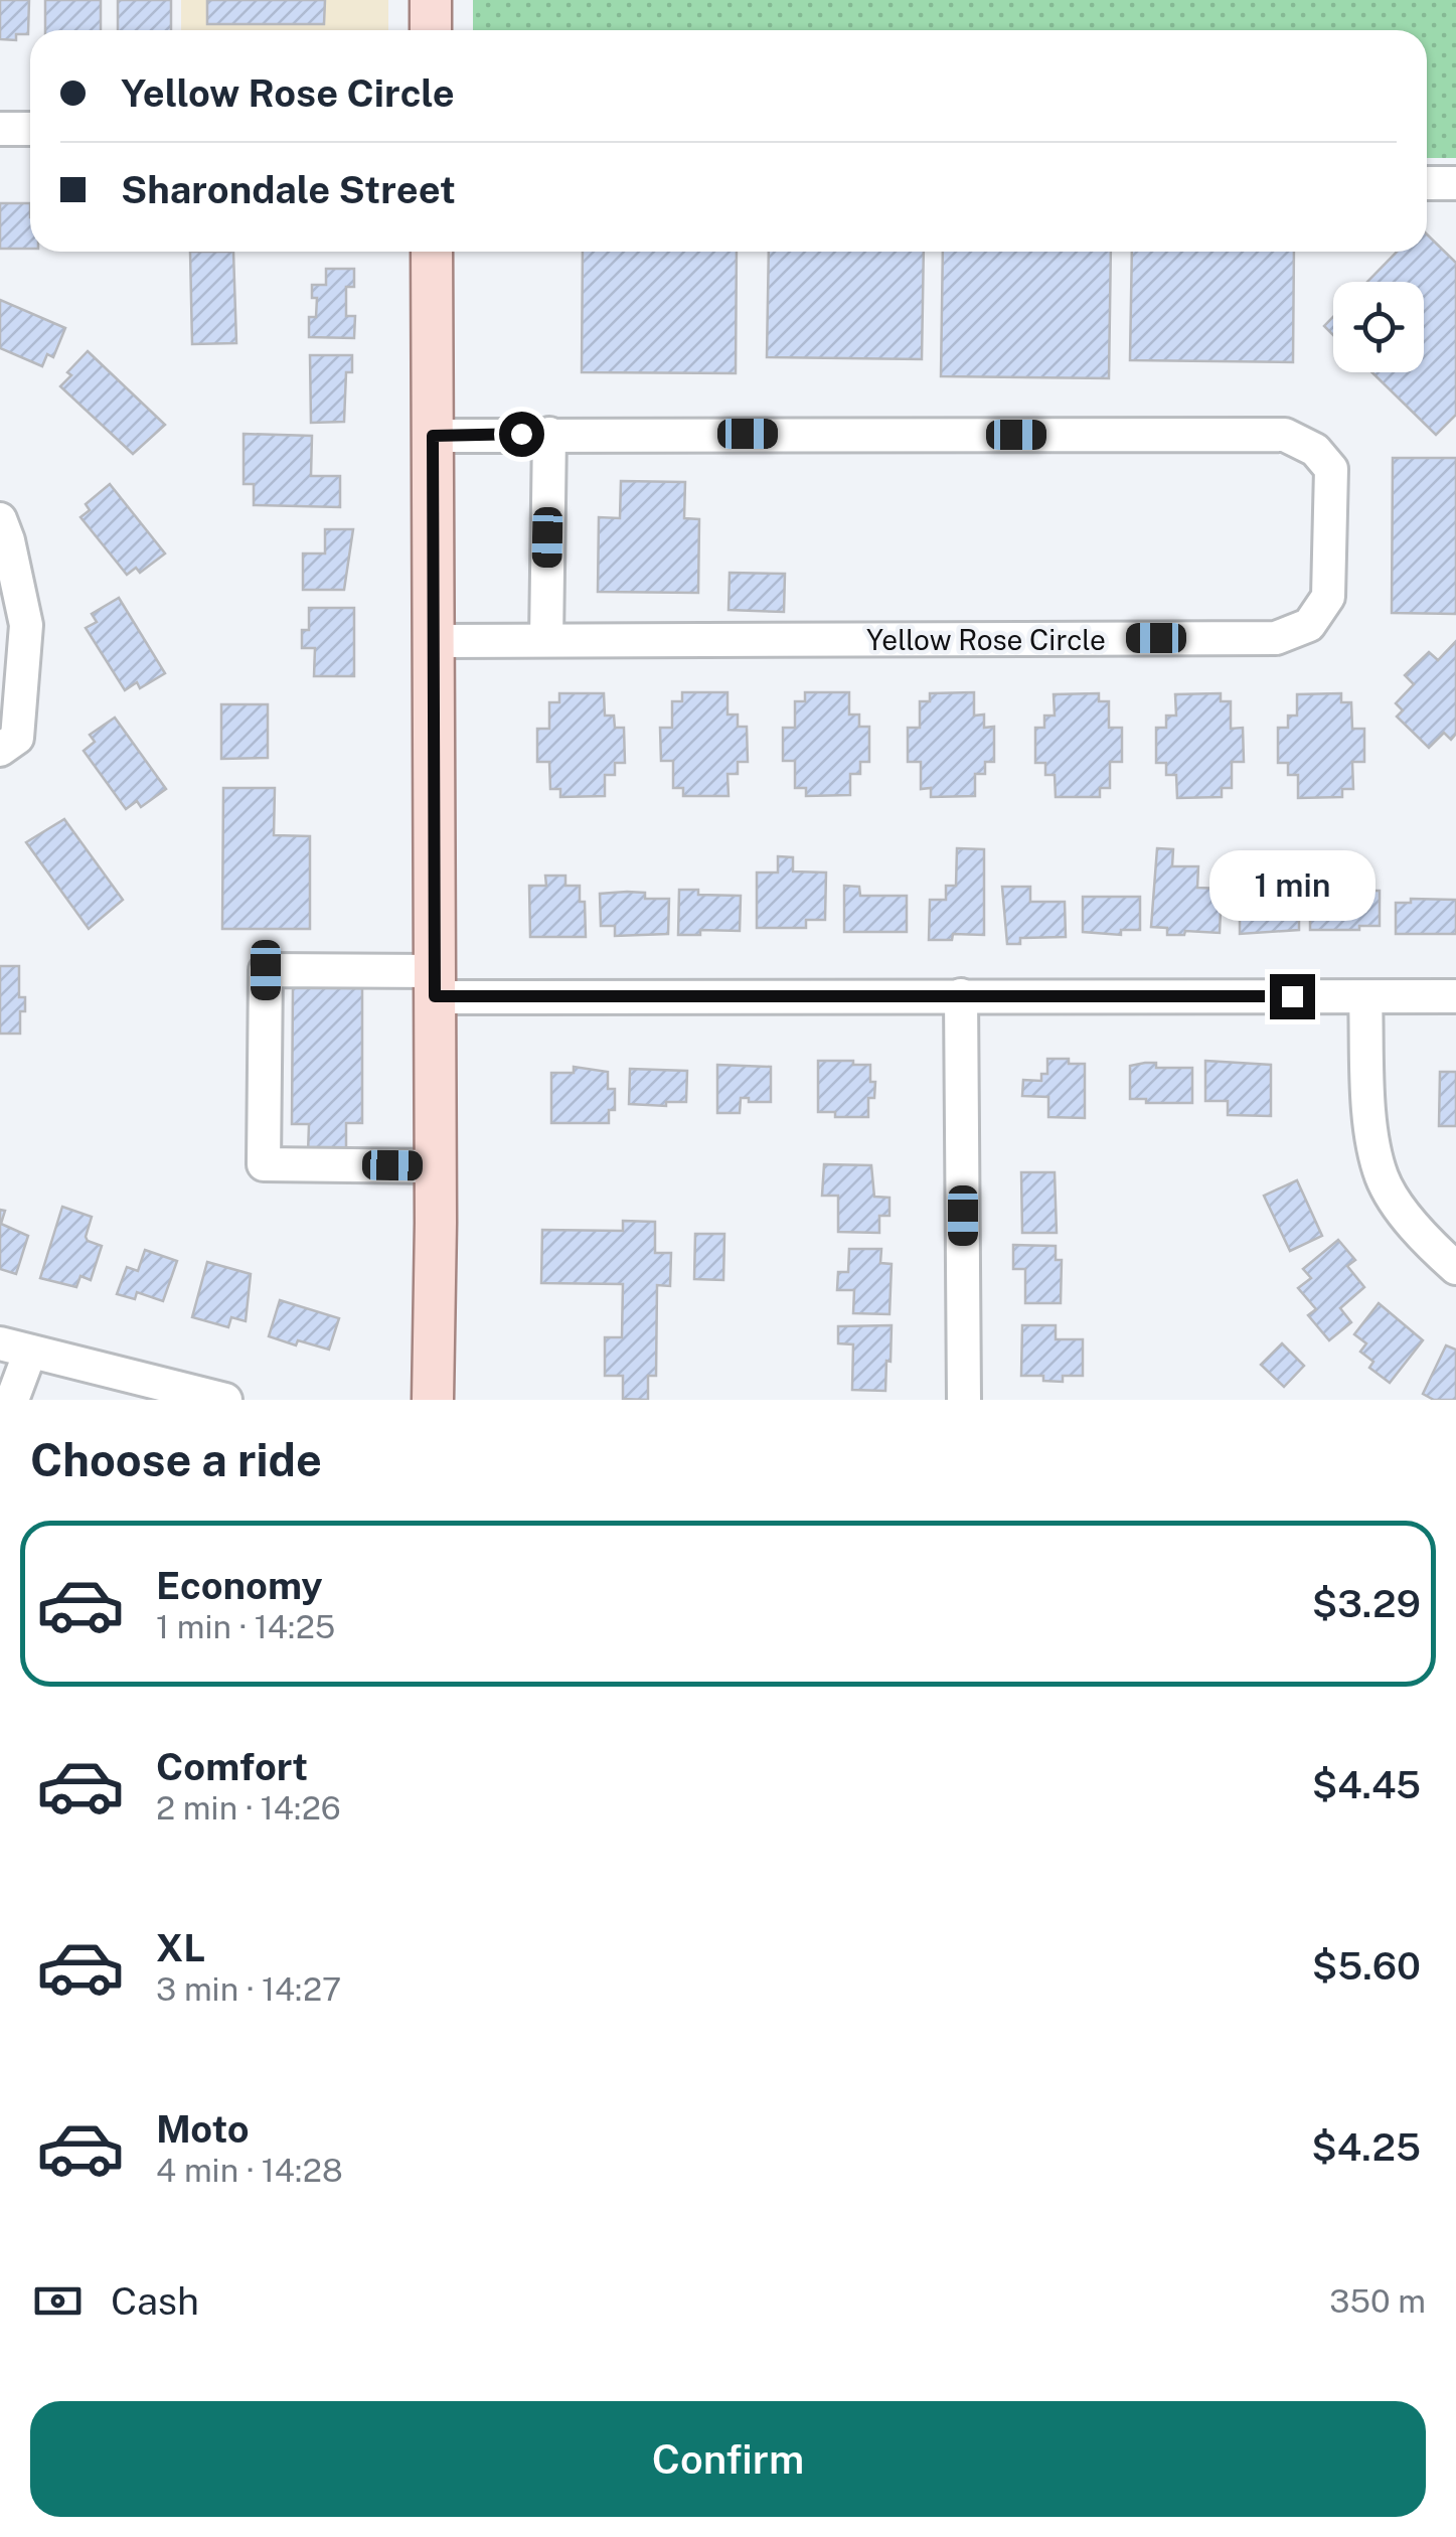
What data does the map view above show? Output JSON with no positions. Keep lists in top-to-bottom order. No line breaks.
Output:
{"streets":{"street":["Yellow Rose Circle"]},"page":{"banner":["Yellow Rose Circle","Sharondale Street"],"bubble":"1 min","heading":"Choose a ride","list":[{"name":"Economy","note":"1 min · 14:25","value":"$3.29"},{"name":"Comfort","note":"2 min · 14:26","value":"$4.45"},{"name":"XL","note":"3 min · 14:27","value":"$5.60"},{"name":"Moto","note":"4 min · 14:28","value":"$4.25"}],"pay":["Cash","350 m"],"buttons":"Confirm"}}
